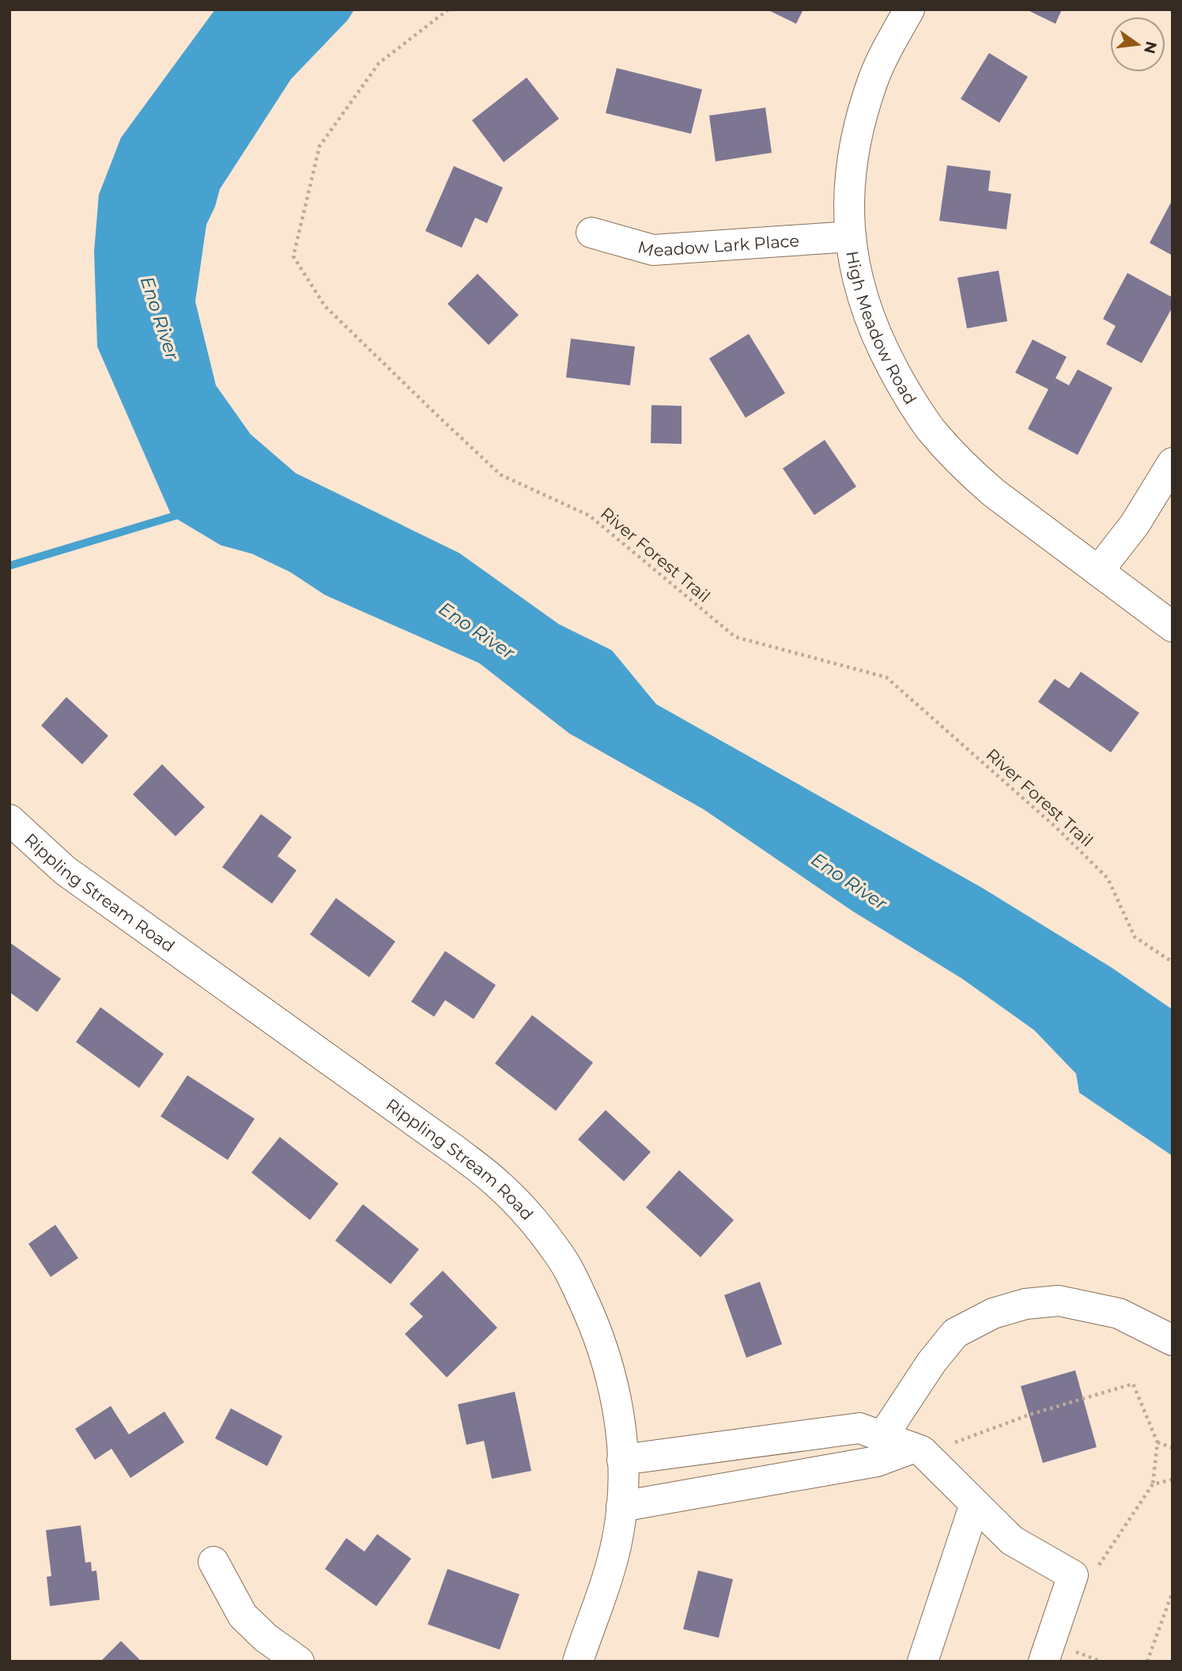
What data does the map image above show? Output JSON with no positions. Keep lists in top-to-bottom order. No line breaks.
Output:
{"streets":{"street":["Meadow Lark Place","High Meadow Road","Rippling Stream Road"],"path":["River Forest Trail"]},"crossings":[["Meadow Lark Place","High Meadow Road"]],"water":["Eno River"],"north":"right"}
